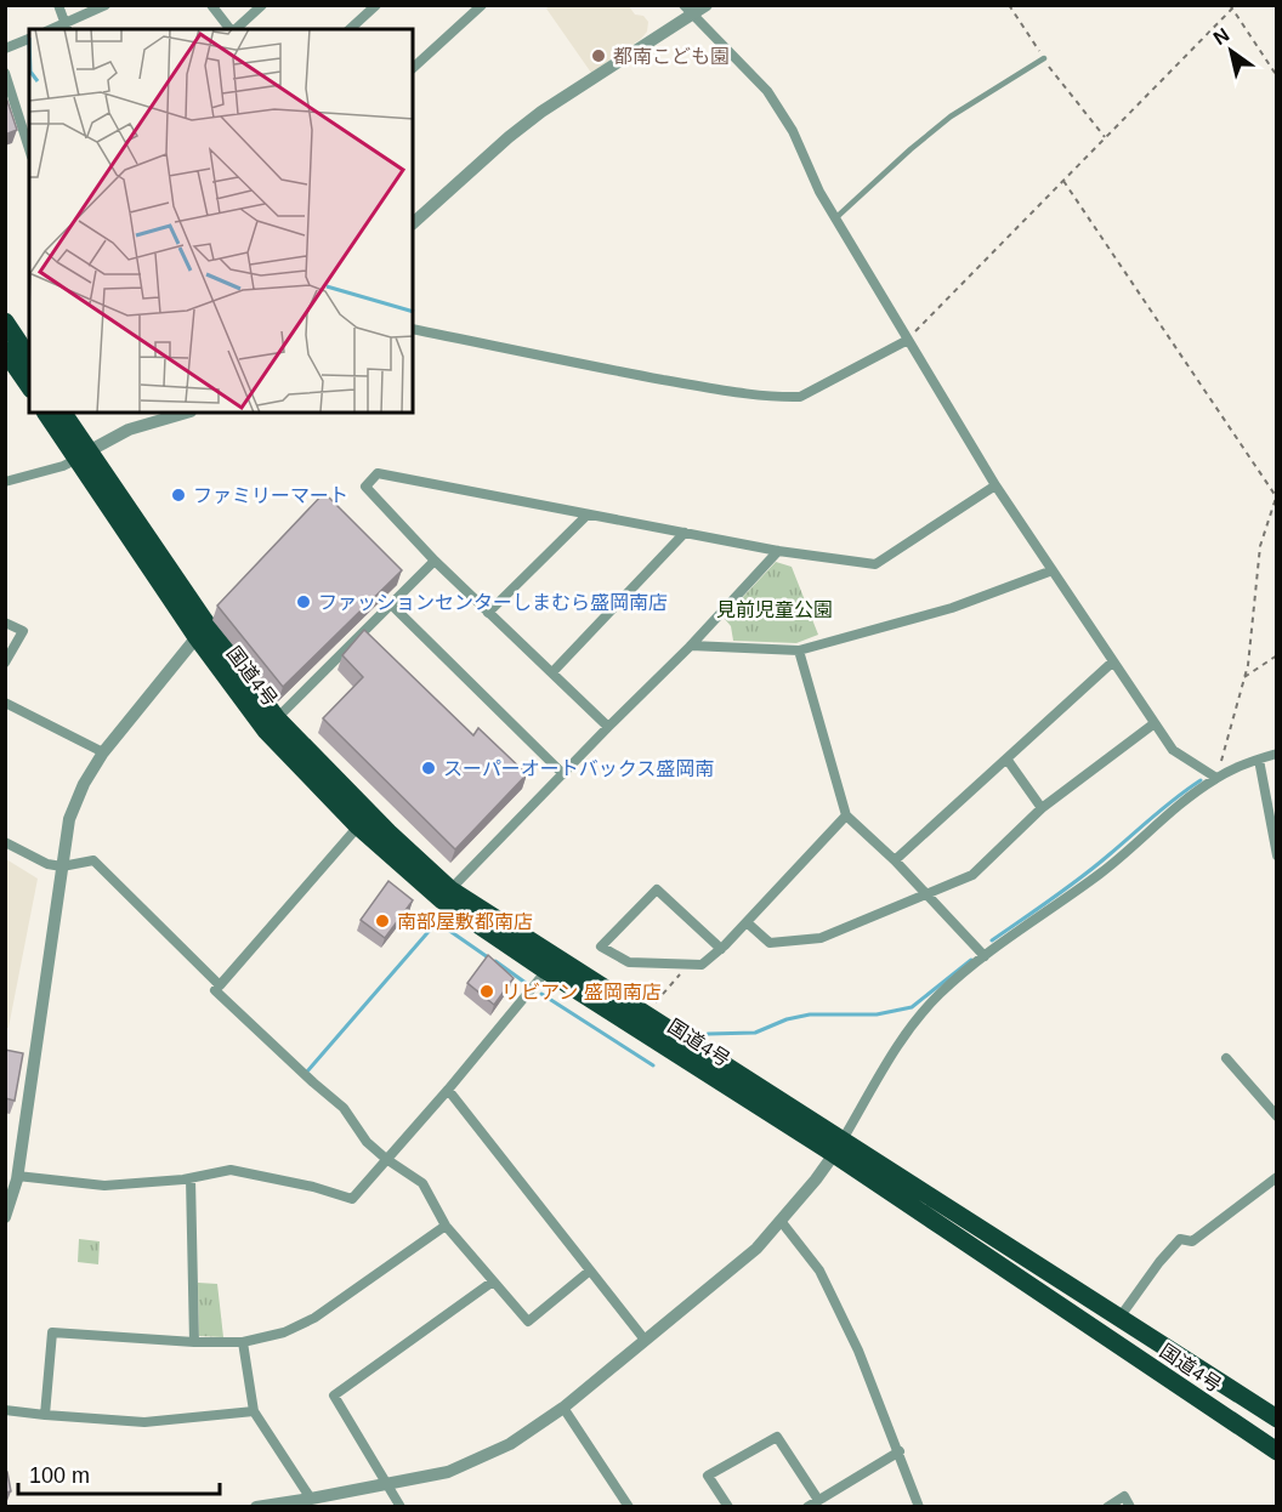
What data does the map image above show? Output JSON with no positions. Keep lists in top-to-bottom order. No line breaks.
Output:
{"streets":{"highway":["国道4号"]},"parks":["見前児童公園"],"places":["都南こども園","ファミリーマート","ファッションセンターしまむら盛岡南店","スーパーオートバックス盛岡南","南部屋敷都南店","リビアン 盛岡南店"],"scale_bar":"100 m","north":"top left"}
